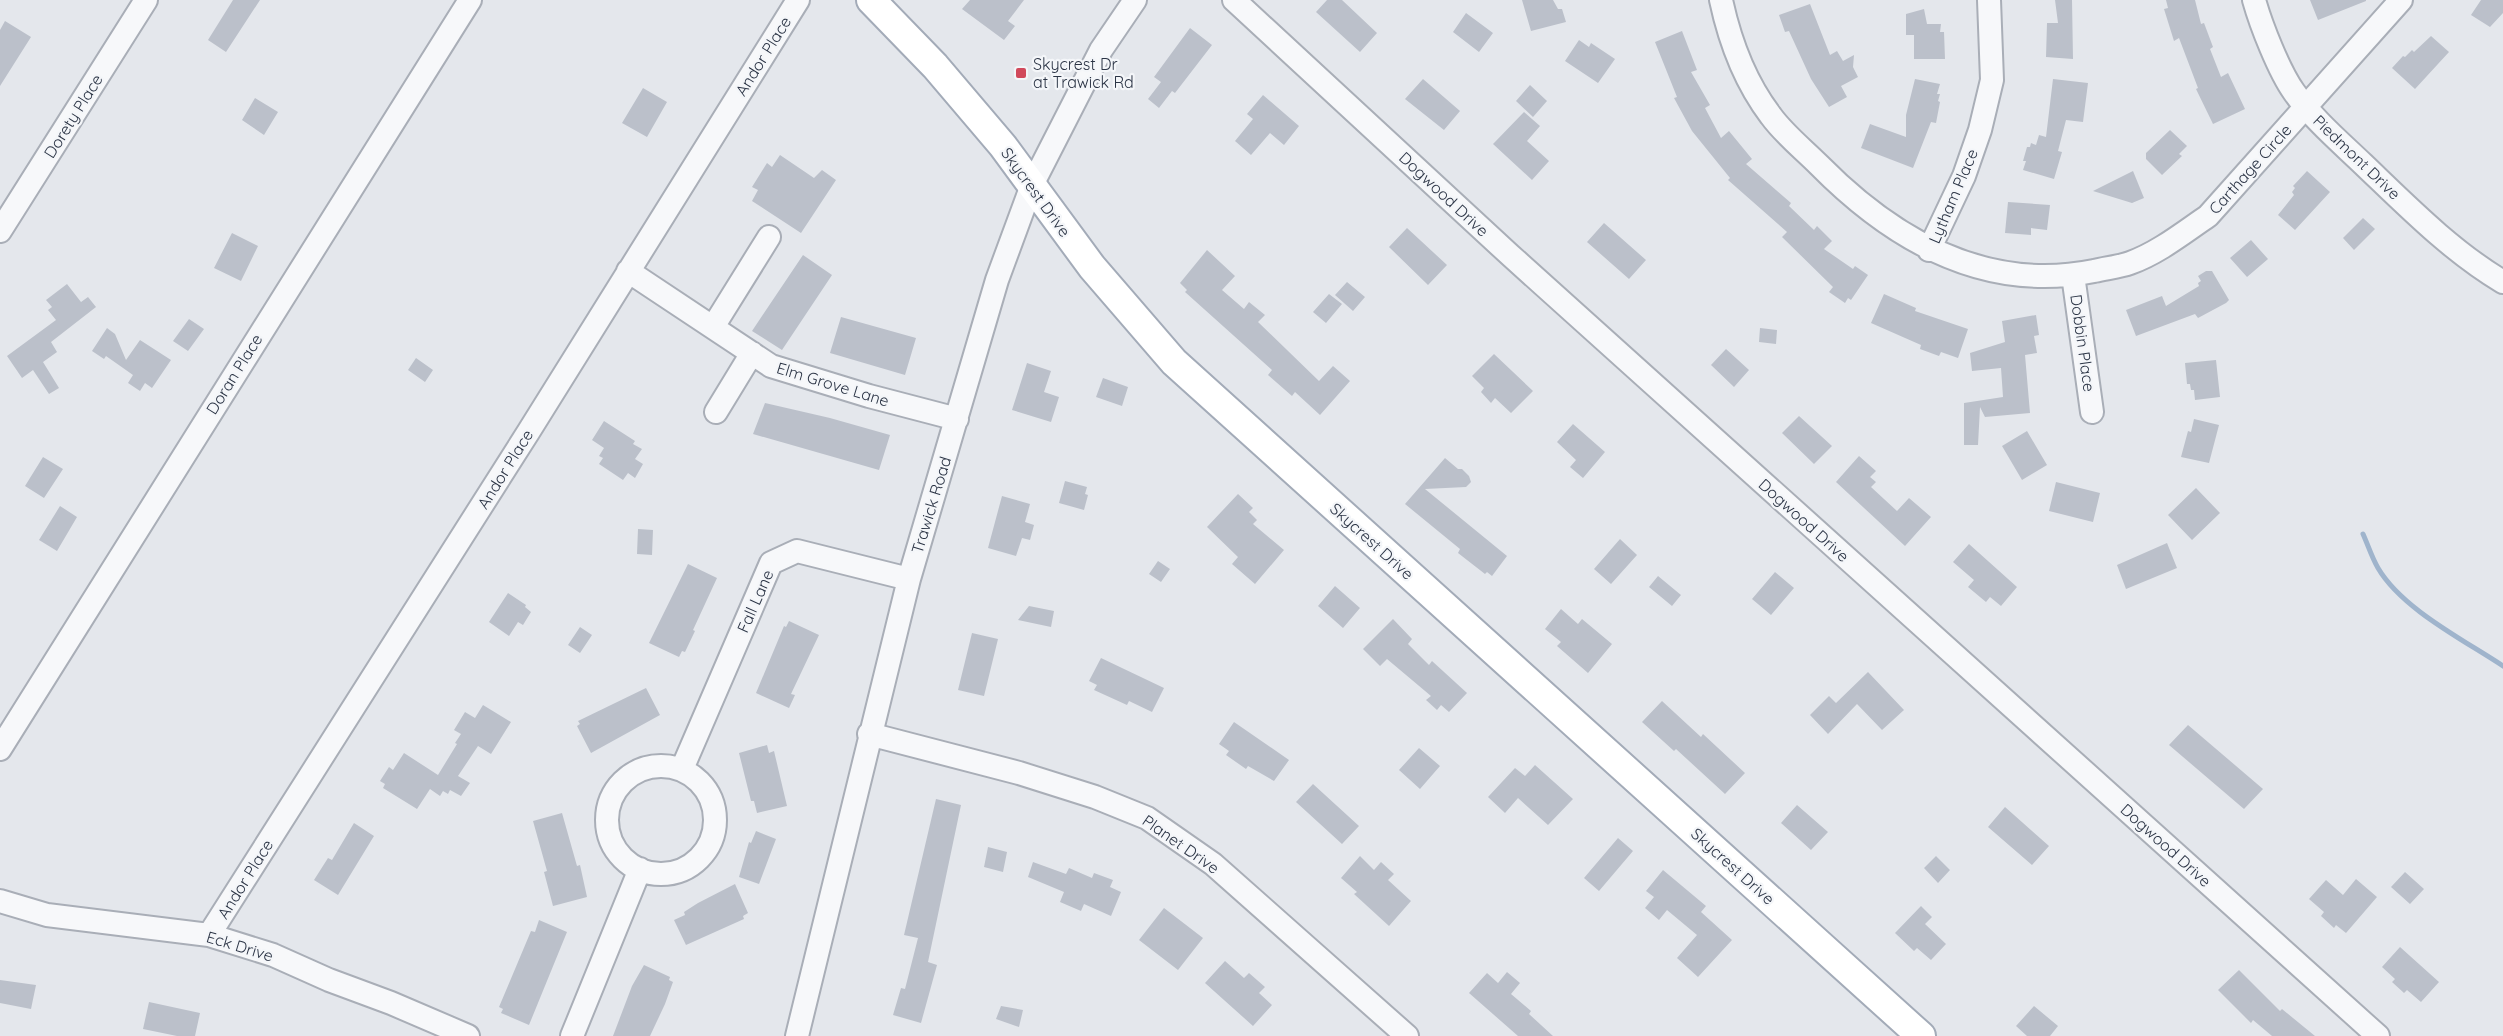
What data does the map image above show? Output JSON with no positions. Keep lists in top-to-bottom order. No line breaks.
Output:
{"streets":{"main road":["Skycrest Drive"],"street":["Andor Place","Dorety Place","Piedmont Drive","Carthage Circle","Dogwood Drive","Lytham Place","Dobbin Place","Doran Place","Elm Grove Lane","Trawick Road","Fall Lane","Planet Drive","Eck Drive"]},"crossings":[["Andor Place","Elm Grove Lane"],["Andor Place","Eck Drive"],["Piedmont Drive","Carthage Circle"],["Carthage Circle","Lytham Place"],["Carthage Circle","Dobbin Place"],["Skycrest Drive","Trawick Road"],["Elm Grove Lane","Trawick Road"],["Trawick Road","Fall Lane"],["Trawick Road","Planet Drive"]],"places":{"transit":["Skycrest Dr at Trawick Rd"]}}
